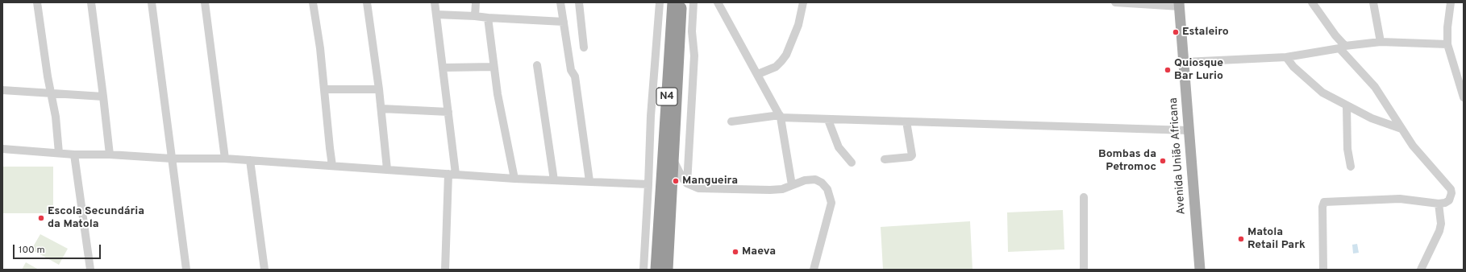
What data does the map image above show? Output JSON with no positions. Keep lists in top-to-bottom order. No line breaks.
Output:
{"streets":{"highway":["N4"],"main road":["Avenida União Africana"]},"places":["Estaleiro","Quiosque Bar Lurio","Bombas da Petromoc","Mangueira","Escola Secundária da Matola","Matola Retail Park","Maeva"],"scale_bar":"100 m"}
